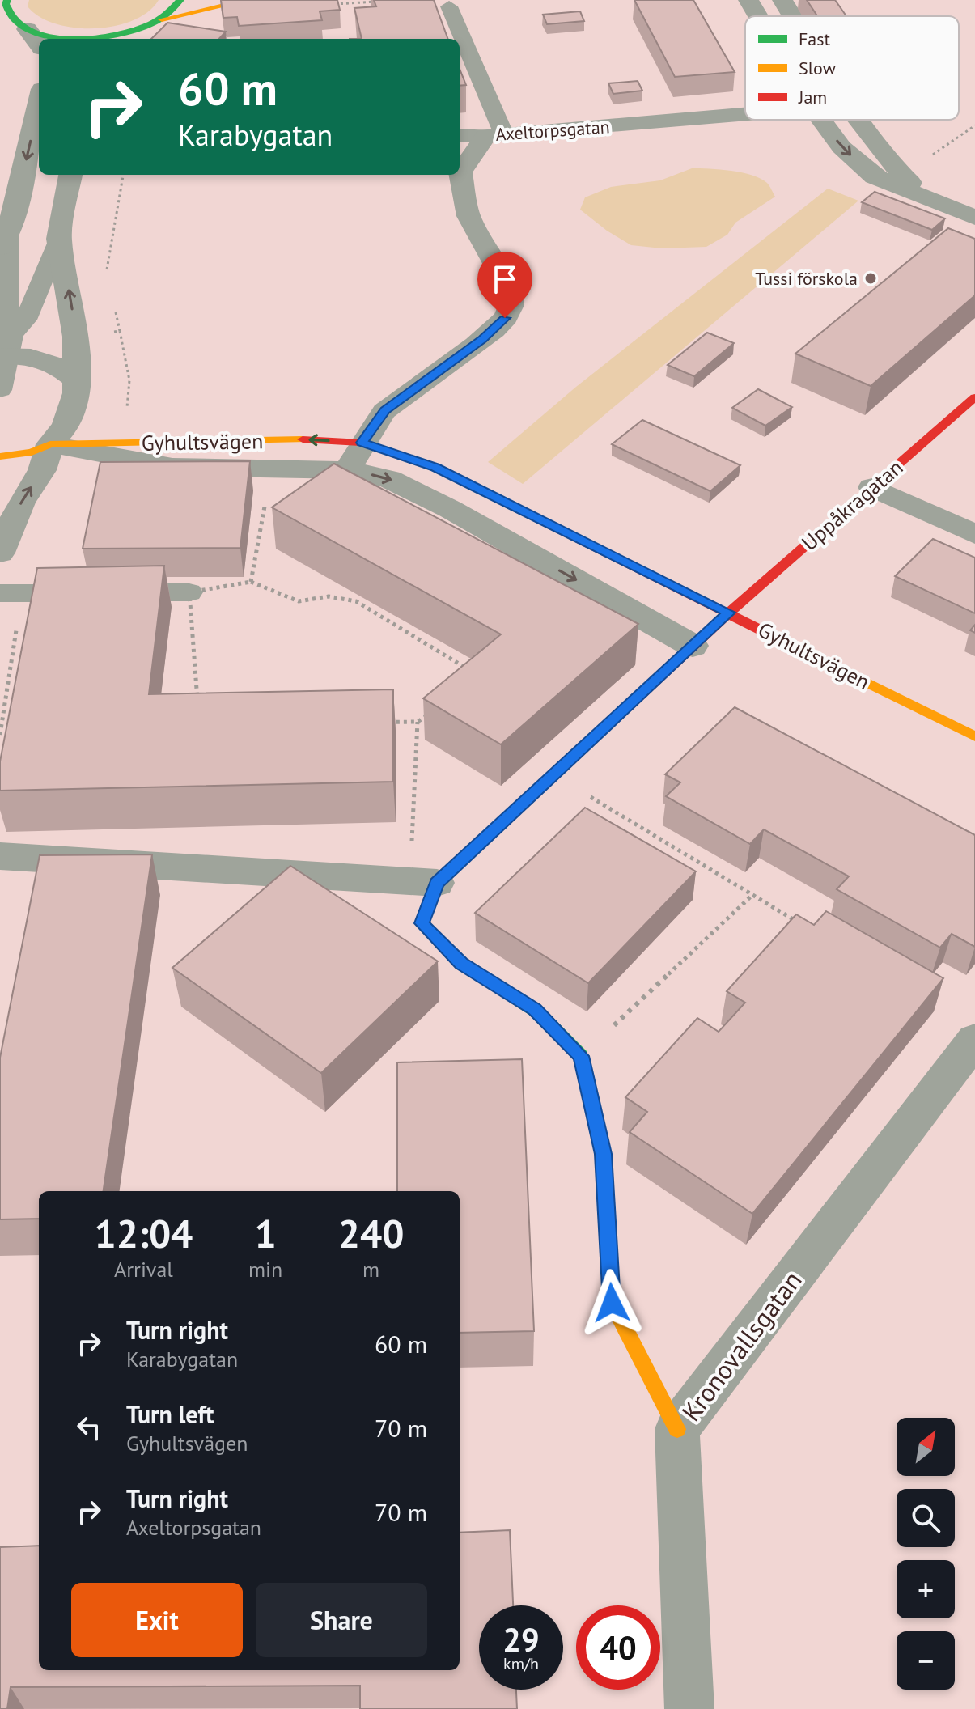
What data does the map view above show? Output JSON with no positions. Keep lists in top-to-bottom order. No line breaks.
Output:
{"streets":{"street":["Axeltorpsgatan","Gyhultsvägen","Uppåkragatan","Kronovallsgatan"]},"crossings":[["Axeltorpsgatan","Gyhultsvägen"],["Gyhultsvägen","Uppåkragatan"]],"places":["Tussi förskola"],"legend":["Fast","Slow","Jam"],"north":"top right","page":{"turn":["60 m","Karabygatan"],"eta":["12:04","Arrival","1","min","240","m"],"list":[{"name":"Turn right","note":"Karabygatan","value":"60 m"},{"name":"Turn left","note":"Gyhultsvägen","value":"70 m"},{"name":"Turn right","note":"Axeltorpsgatan","value":"70 m"}],"map_buttons":["+","−"],"buttons":["Exit","Share"],"speed":"29 km/h","limit":"40"}}
